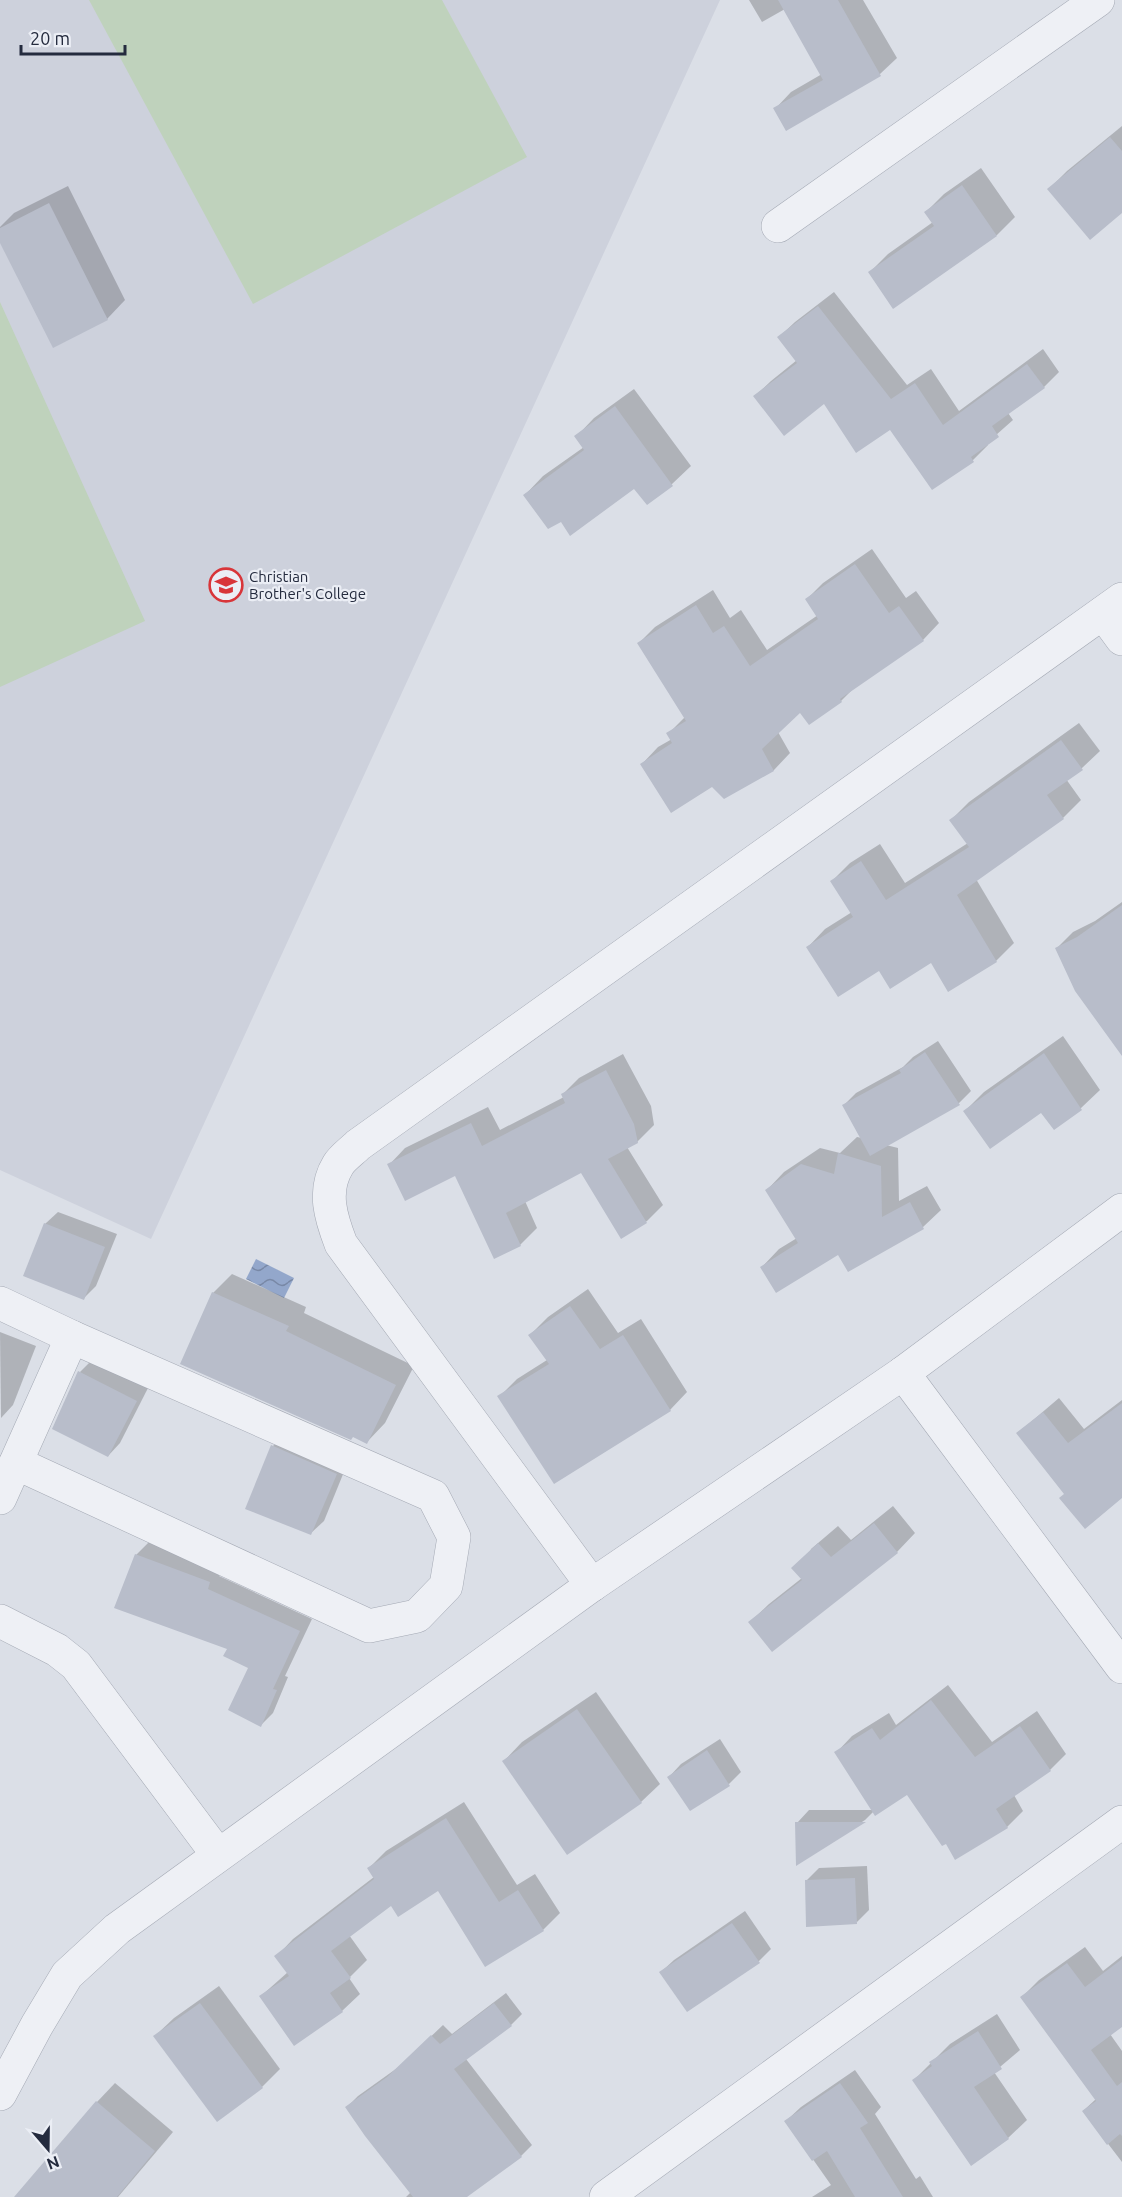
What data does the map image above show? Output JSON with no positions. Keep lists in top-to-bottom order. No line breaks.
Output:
{"places":{"school or university":["Christian Brother's College"]},"scale_bar":"20 m","north":"bottom"}
